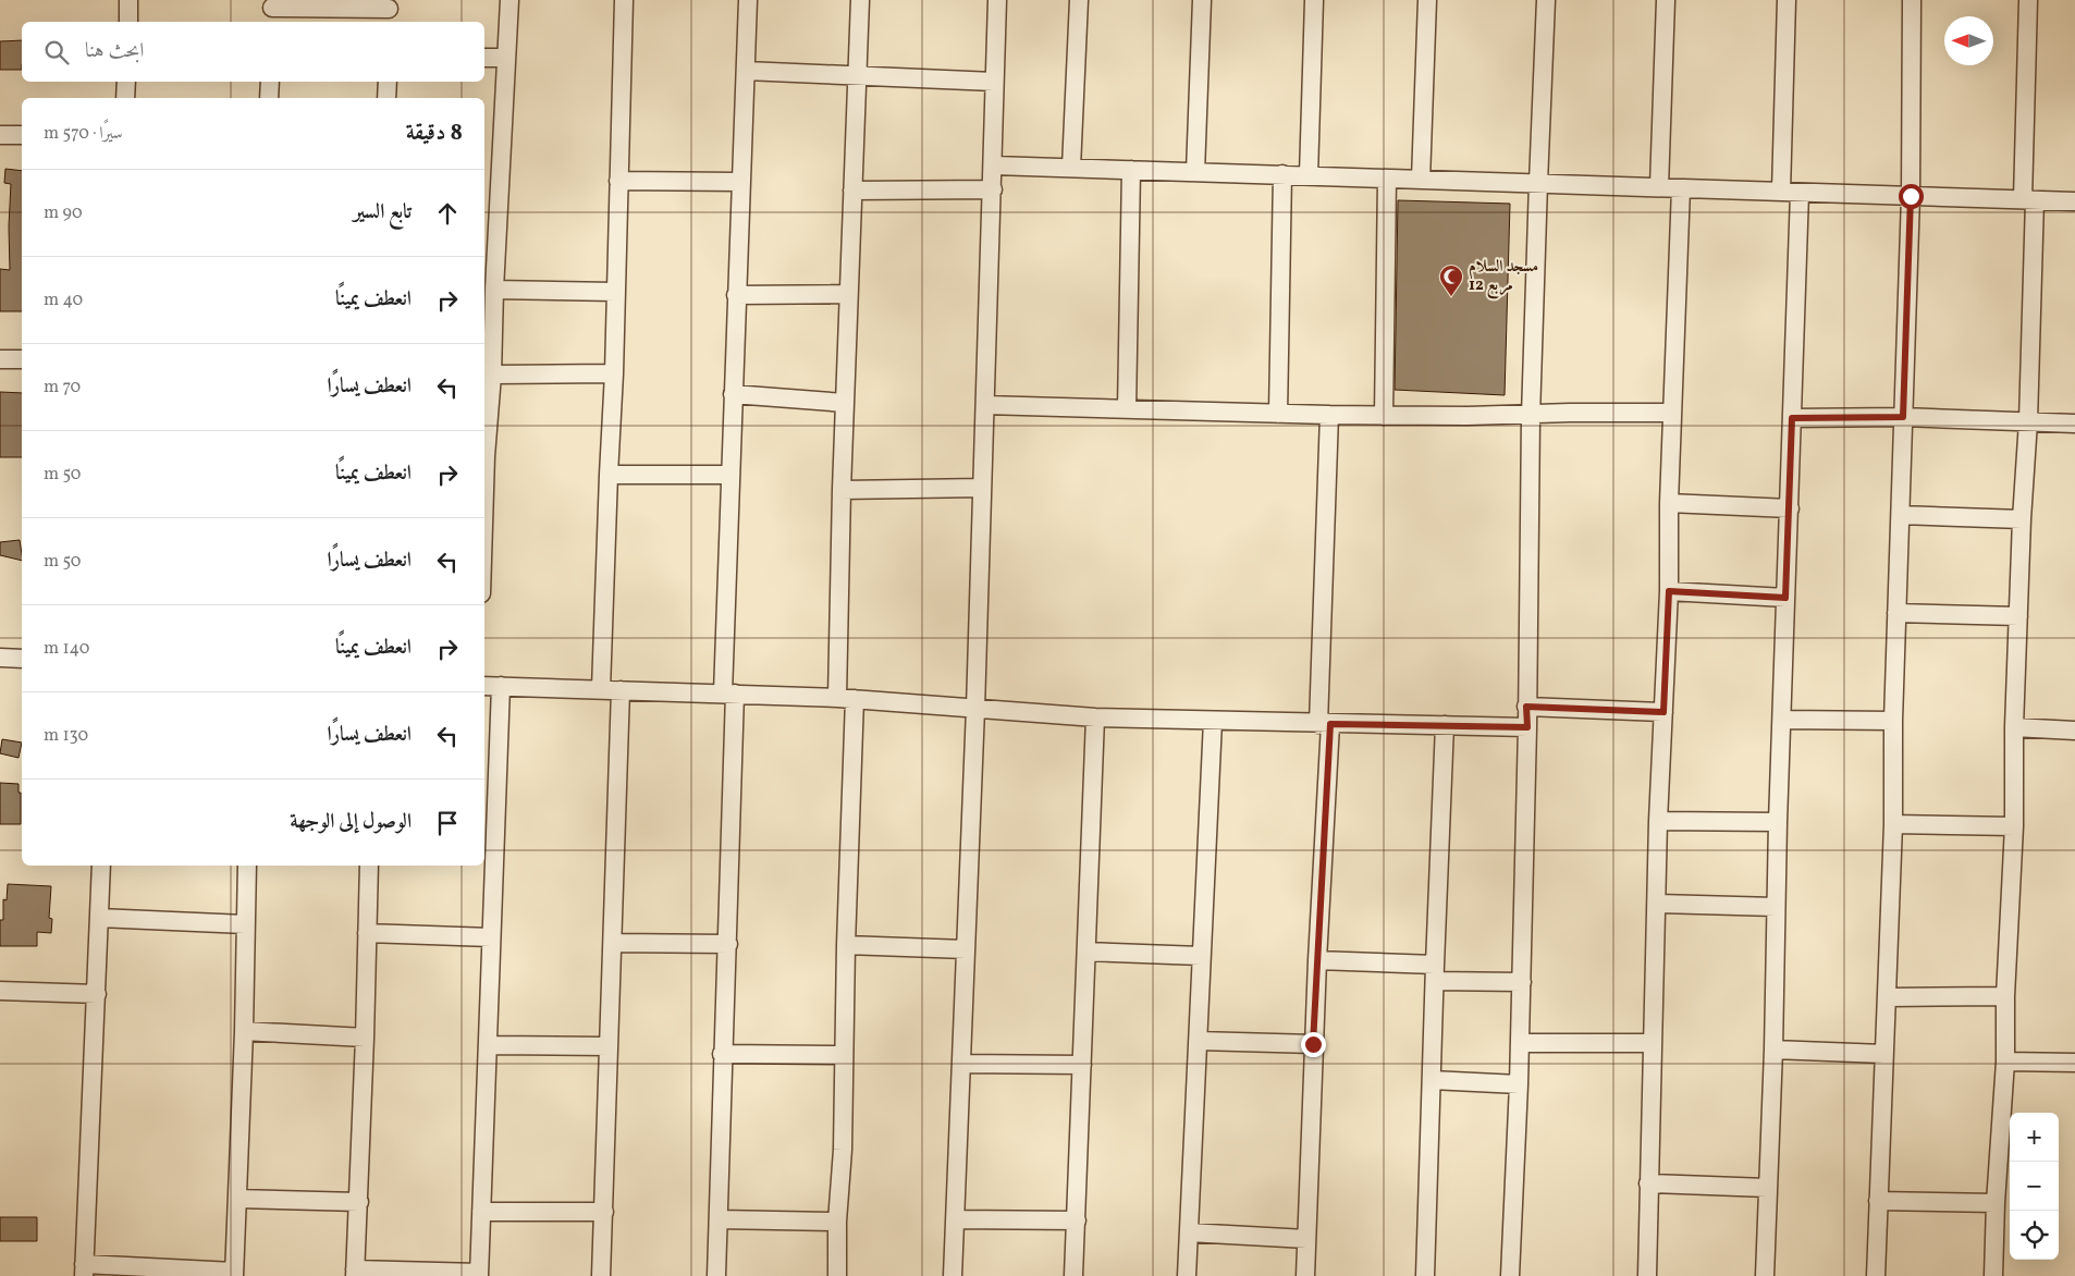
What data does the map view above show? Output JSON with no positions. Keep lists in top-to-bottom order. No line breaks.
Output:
{"places":{"mosque":["مسجد السلام مربع 12"]},"north":"left","page":{"search":"ابحث هنا","heading":["8 دقيقة","سيرًا · 570 m"],"list":[["تابع السير","90 m"],["انعطف يمينًا","40 m"],["انعطف يسارًا","70 m"],["انعطف يمينًا","50 m"],["انعطف يسارًا","50 m"],["انعطف يمينًا","140 m"],["انعطف يسارًا","130 m"],"الوصول إلى الوجهة"],"map_buttons":["+","−"]}}
